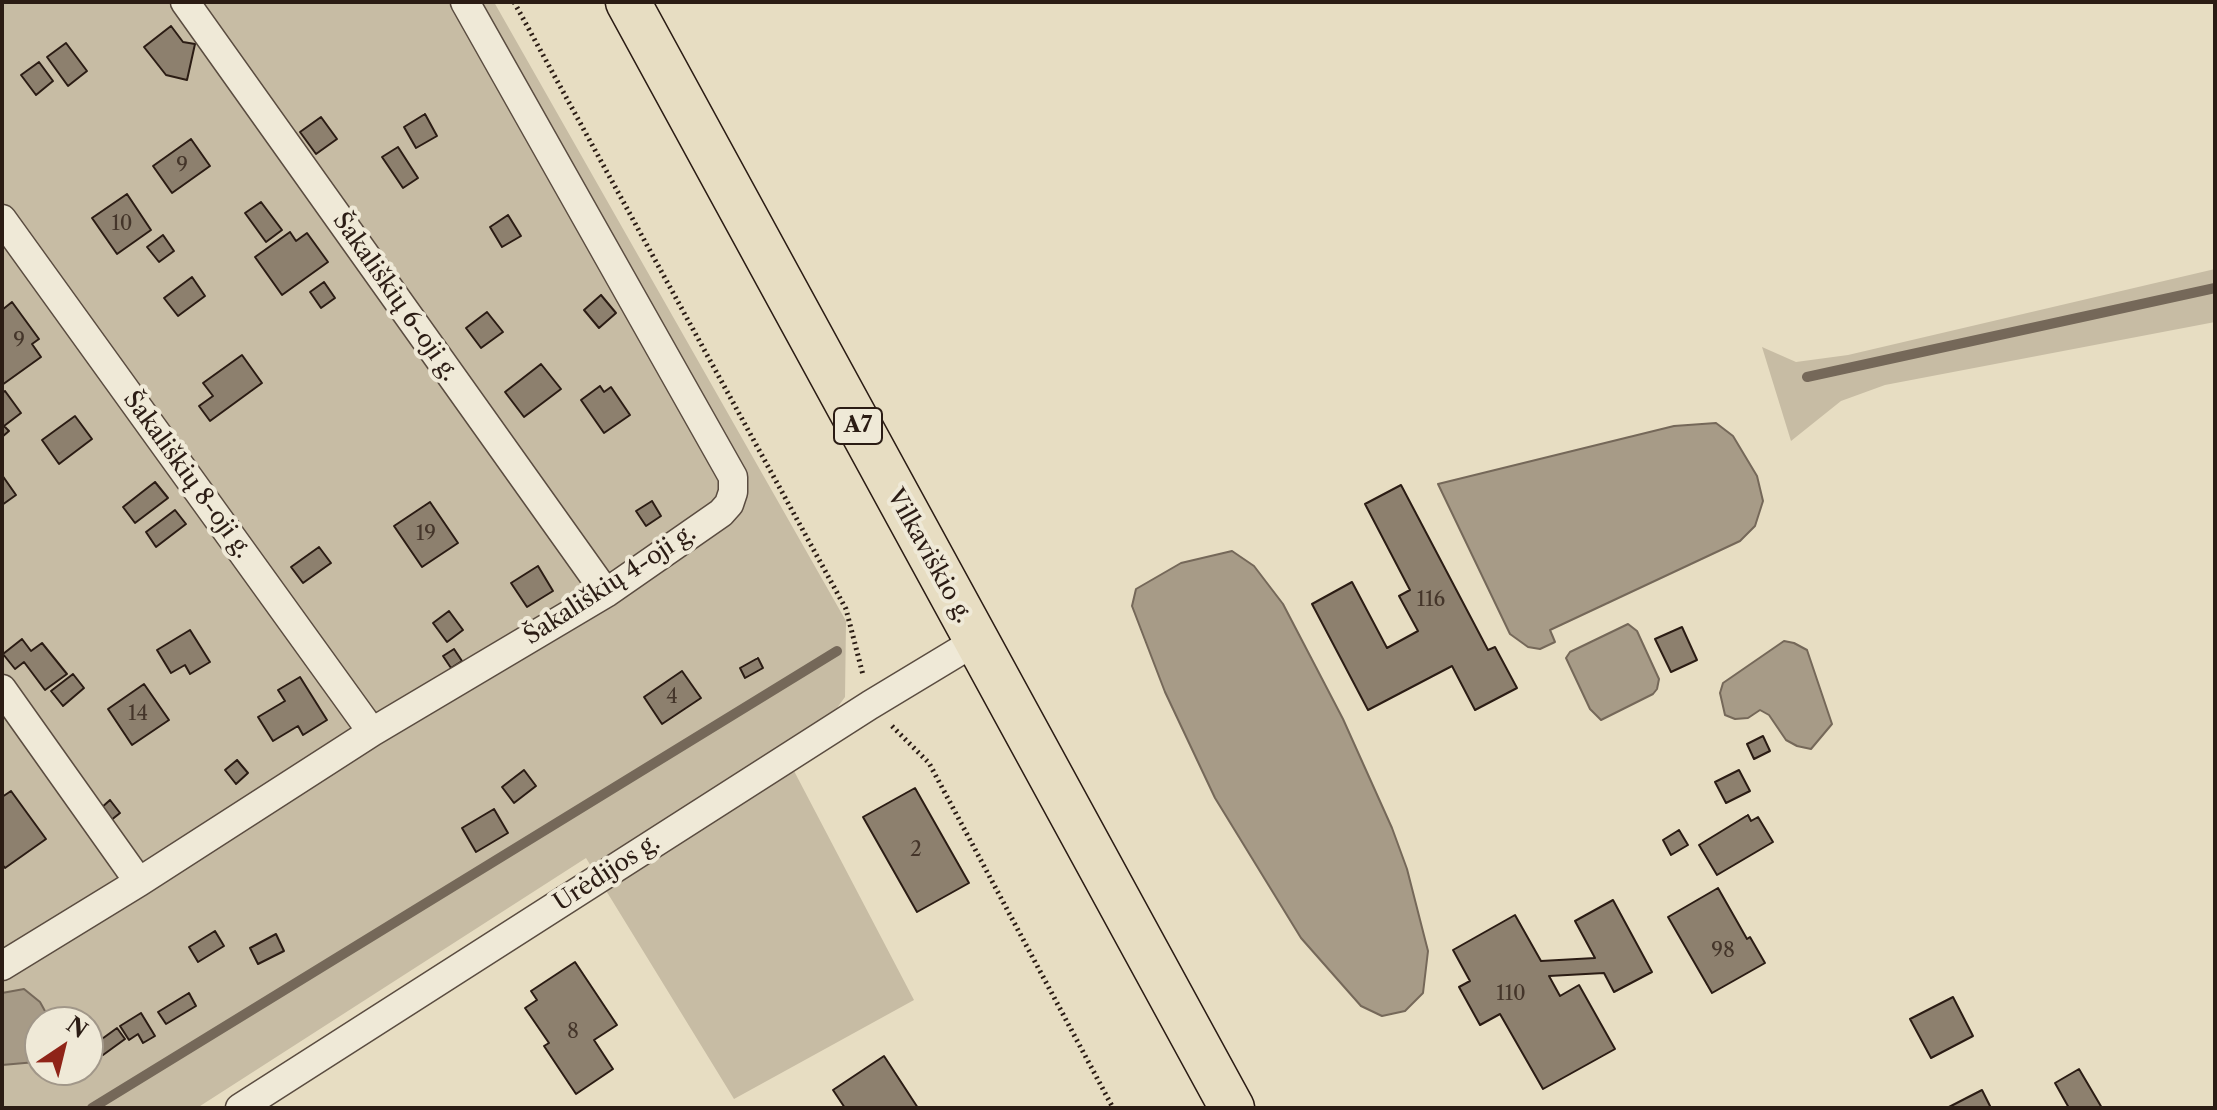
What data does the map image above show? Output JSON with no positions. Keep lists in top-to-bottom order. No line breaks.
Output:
{"streets":{"highway":["A7","Vilkaviškio g."],"street":["Šakališkių 6-oji g.","Šakališkių 8-oji g.","Šakališkių 4-oji g.","Urėdijos g."]},"crossings":[["Šakališkių 6-oji g.","Šakališkių 4-oji g."],["Šakališkių 8-oji g.","Šakališkių 4-oji g."],["Vilkaviškio g.","Urėdijos g."]],"house_numbers":["9","10","9","19","116","4","14","2","98","110","8"],"north":"top right"}
